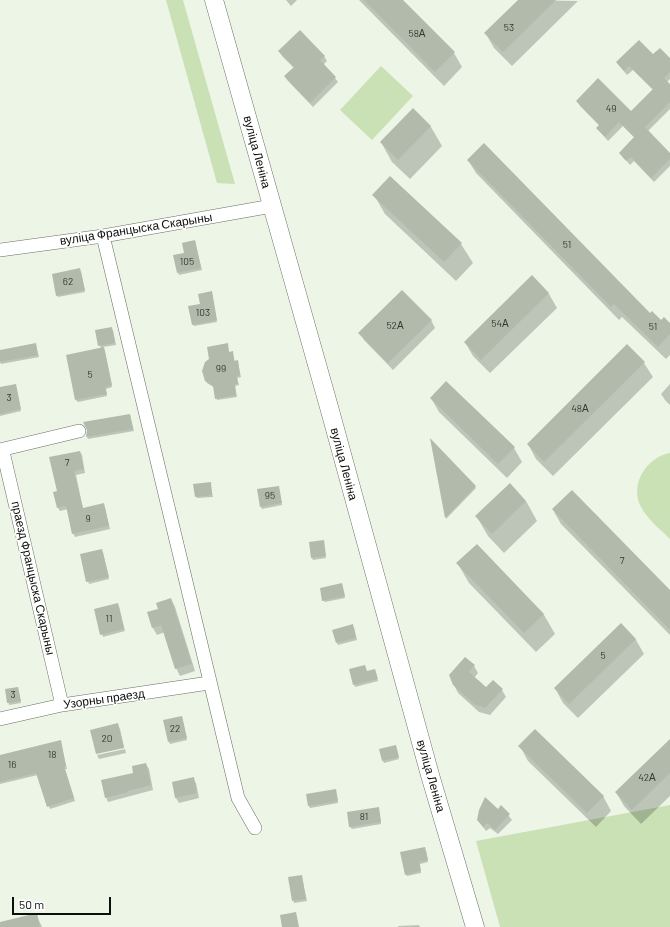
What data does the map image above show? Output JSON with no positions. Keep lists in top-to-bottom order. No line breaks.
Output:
{"streets":{"main road":["вуліца Леніна"],"street":["вуліца Францыска Скарыны","праезд Францыска Скарыны","Узорны праезд"]},"crossings":[["вуліца Леніна","вуліца Францыска Скарыны"],["праезд Францыска Скарыны","Узорны праезд"]],"house_numbers":["53","58А","49","51","105","62","103","54А","52А","51","99","5","3","48А","7","95","9","7","11","5","3","22","20","18","16","42А","81"],"scale_bar":"50 m"}
